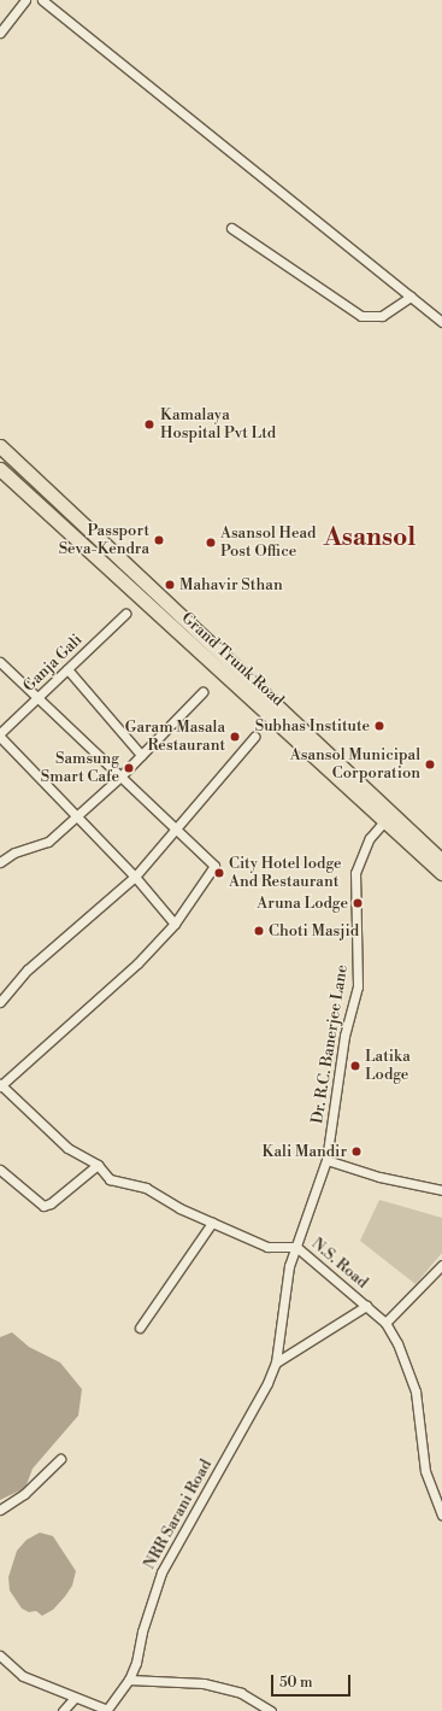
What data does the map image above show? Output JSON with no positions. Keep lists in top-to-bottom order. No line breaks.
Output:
{"streets":{"main road":["Grand Trunk Road"],"street":["Ganja Gali","Dr. R.C. Banerjee Lane","N.S. Road","NRR Sarani Road"]},"crossings":[["Grand Trunk Road","Dr. R.C. Banerjee Lane"],["Dr. R.C. Banerjee Lane","N.S. Road"],["Dr. R.C. Banerjee Lane","NRR Sarani Road"],["N.S. Road","NRR Sarani Road"]],"districts":["Asansol"],"places":["Kamalaya Hospital Pvt Ltd","Passport Seva-Kendra","Asansol Head Post Office","Mahavir Sthan","Subhas Institute","Garam Masala Restaurant","Asansol Municipal Corporation","Samsung Smart Cafe","City Hotel lodge And Restaurant","Aruna Lodge","Choti Masjid","Latika Lodge","Kali Mandir"],"scale_bar":"50 m"}
